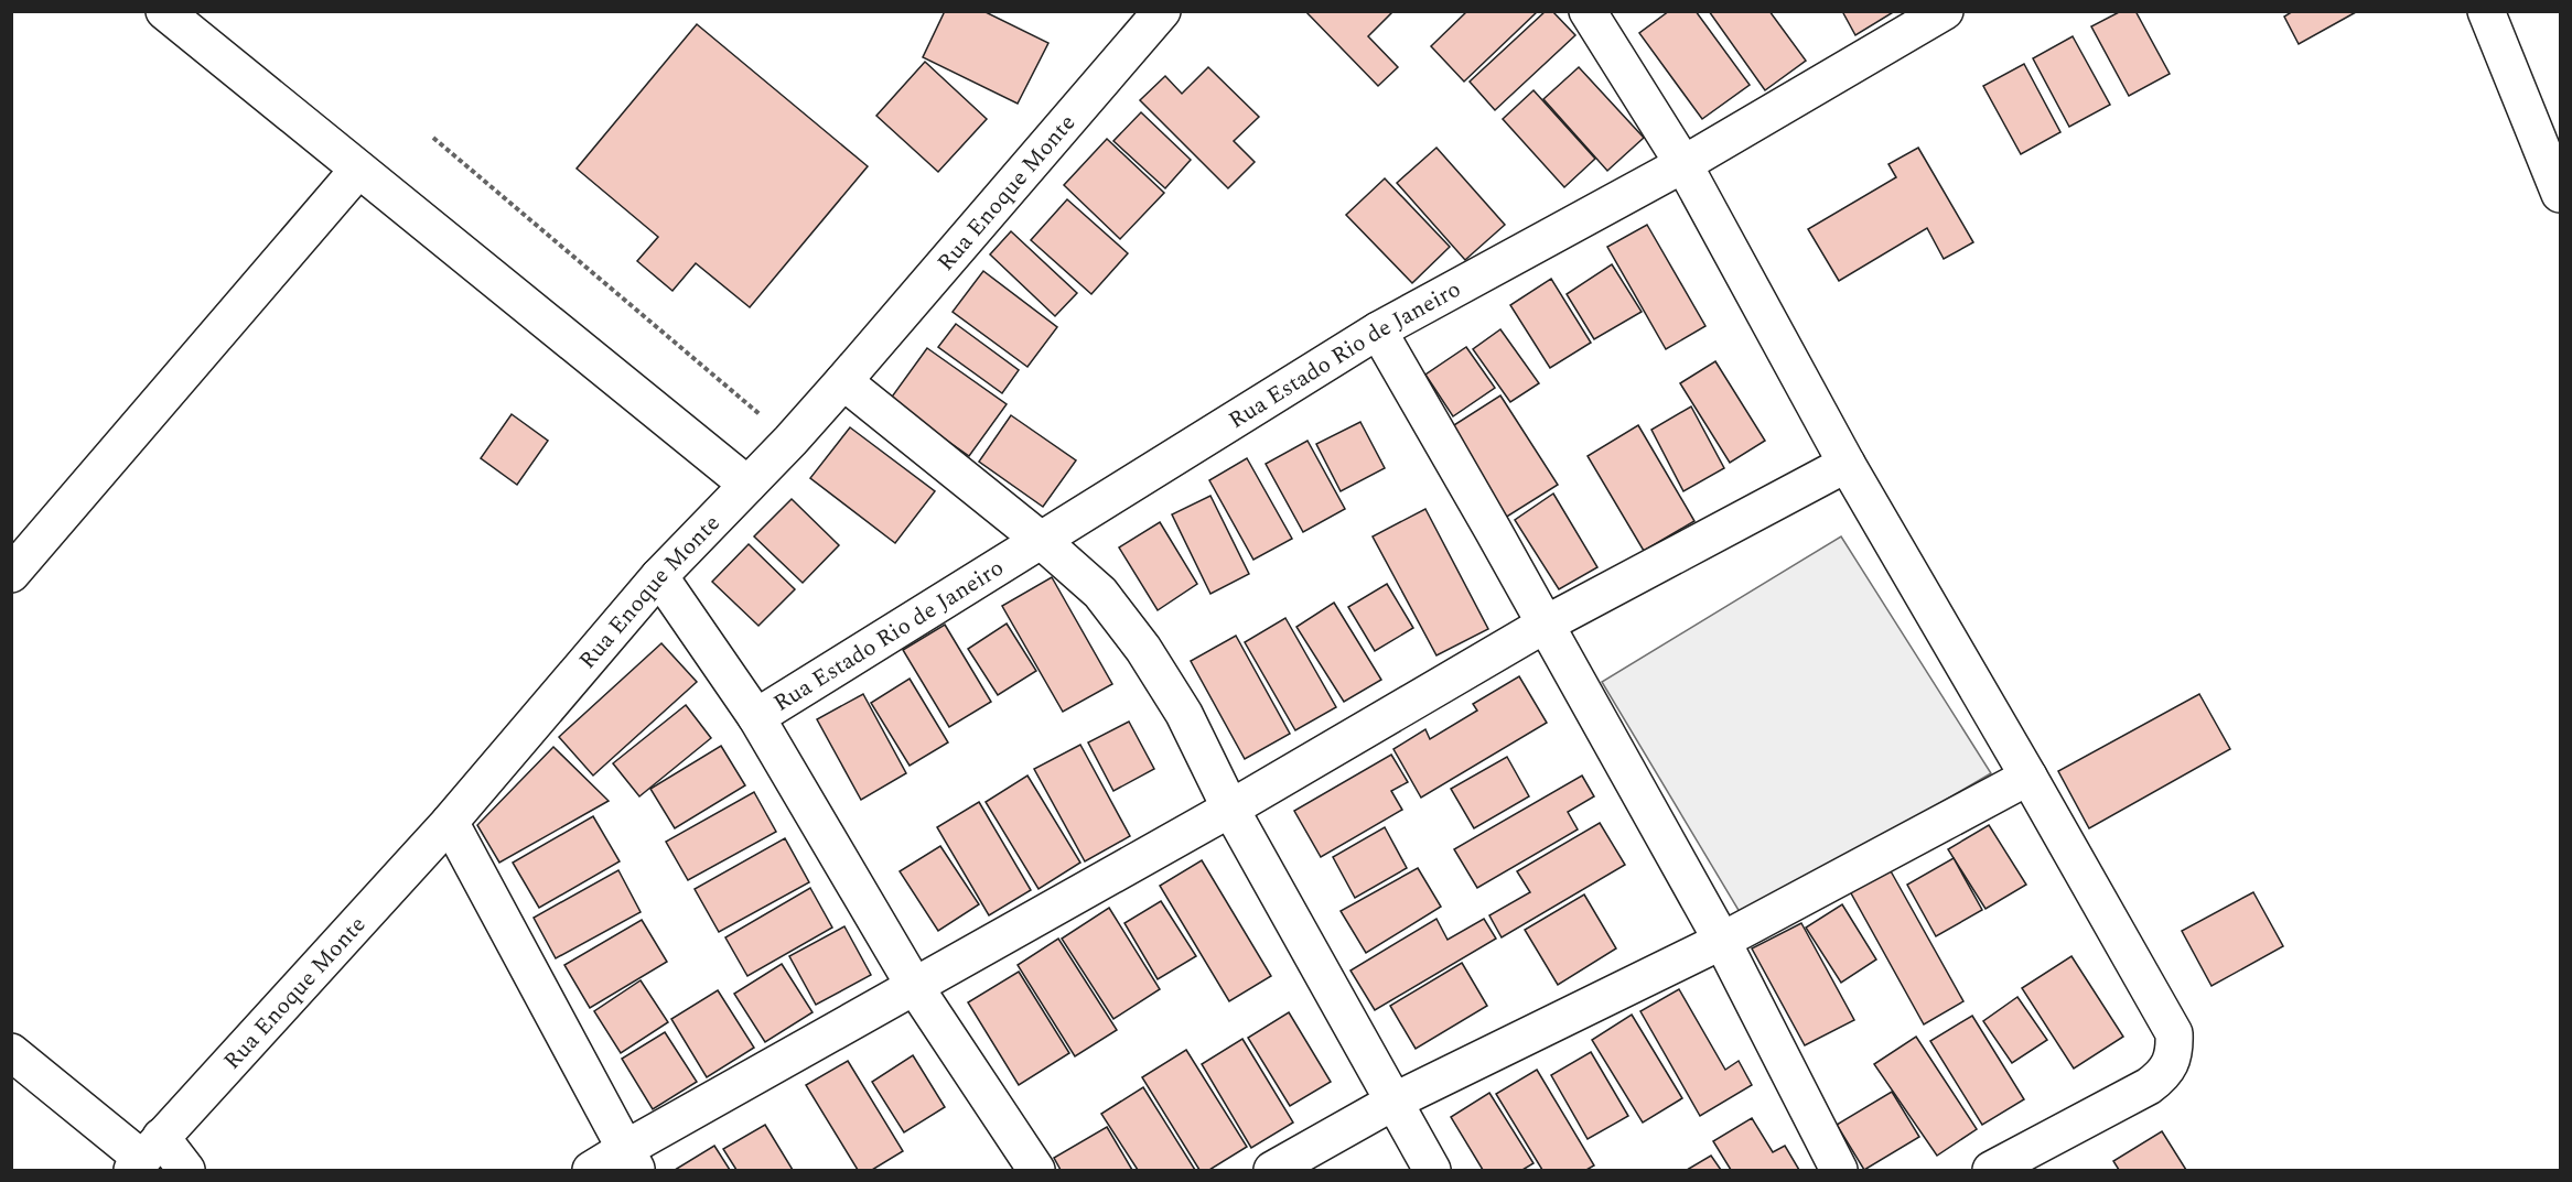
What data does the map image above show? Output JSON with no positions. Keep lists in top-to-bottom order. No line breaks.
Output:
{"streets":{"street":["Rua Enoque Monte","Rua Estado Rio de Janeiro"]}}
